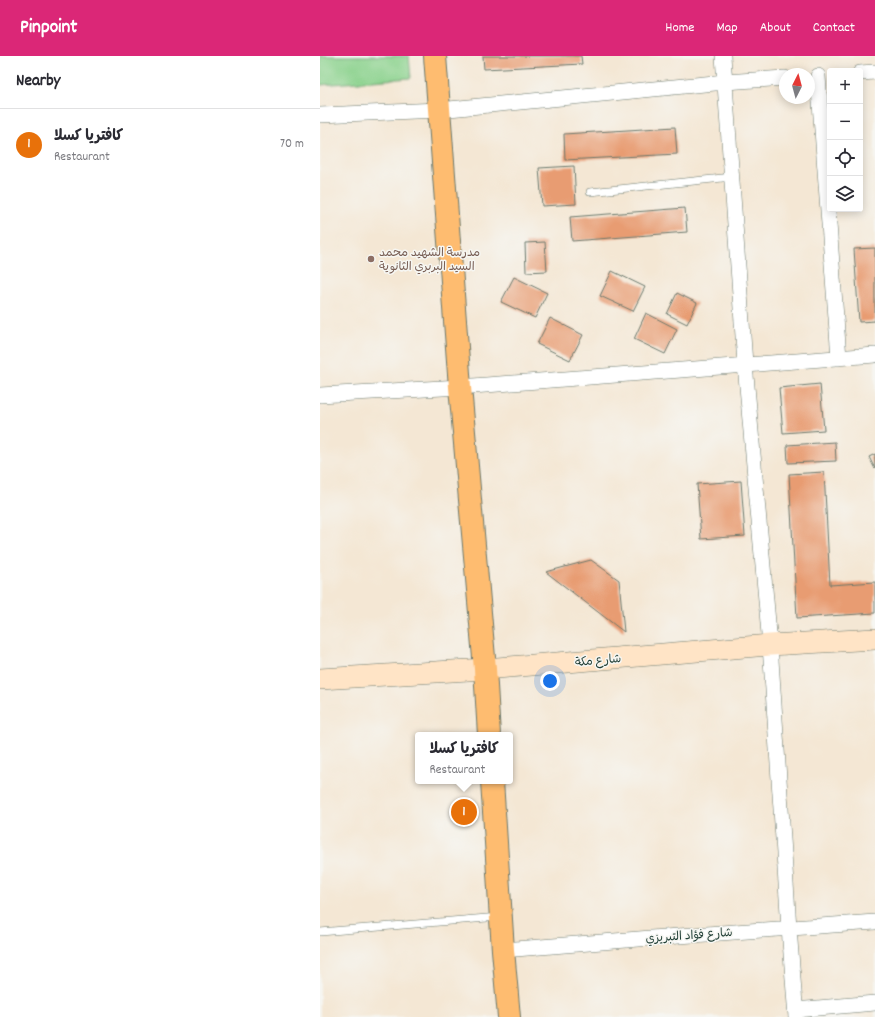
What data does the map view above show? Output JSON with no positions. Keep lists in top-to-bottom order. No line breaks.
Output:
{"streets":{"main road":["شارع مكة"],"street":["شارع فؤاد التبريزي"]},"places":["مدرسة الشهيد محمد السيد البربري الثانوية"],"north":"top","page":{"header":"Pinpoint","nav":["Home","Map","About","Contact"],"heading":"Nearby","map_buttons":["+","−"],"list":[{"mark":"1","name":"كافتريا كسلا","note":"Restaurant","value":"70 m"}],"popup":["كافتريا كسلا","Restaurant"],"pins":"1"}}
